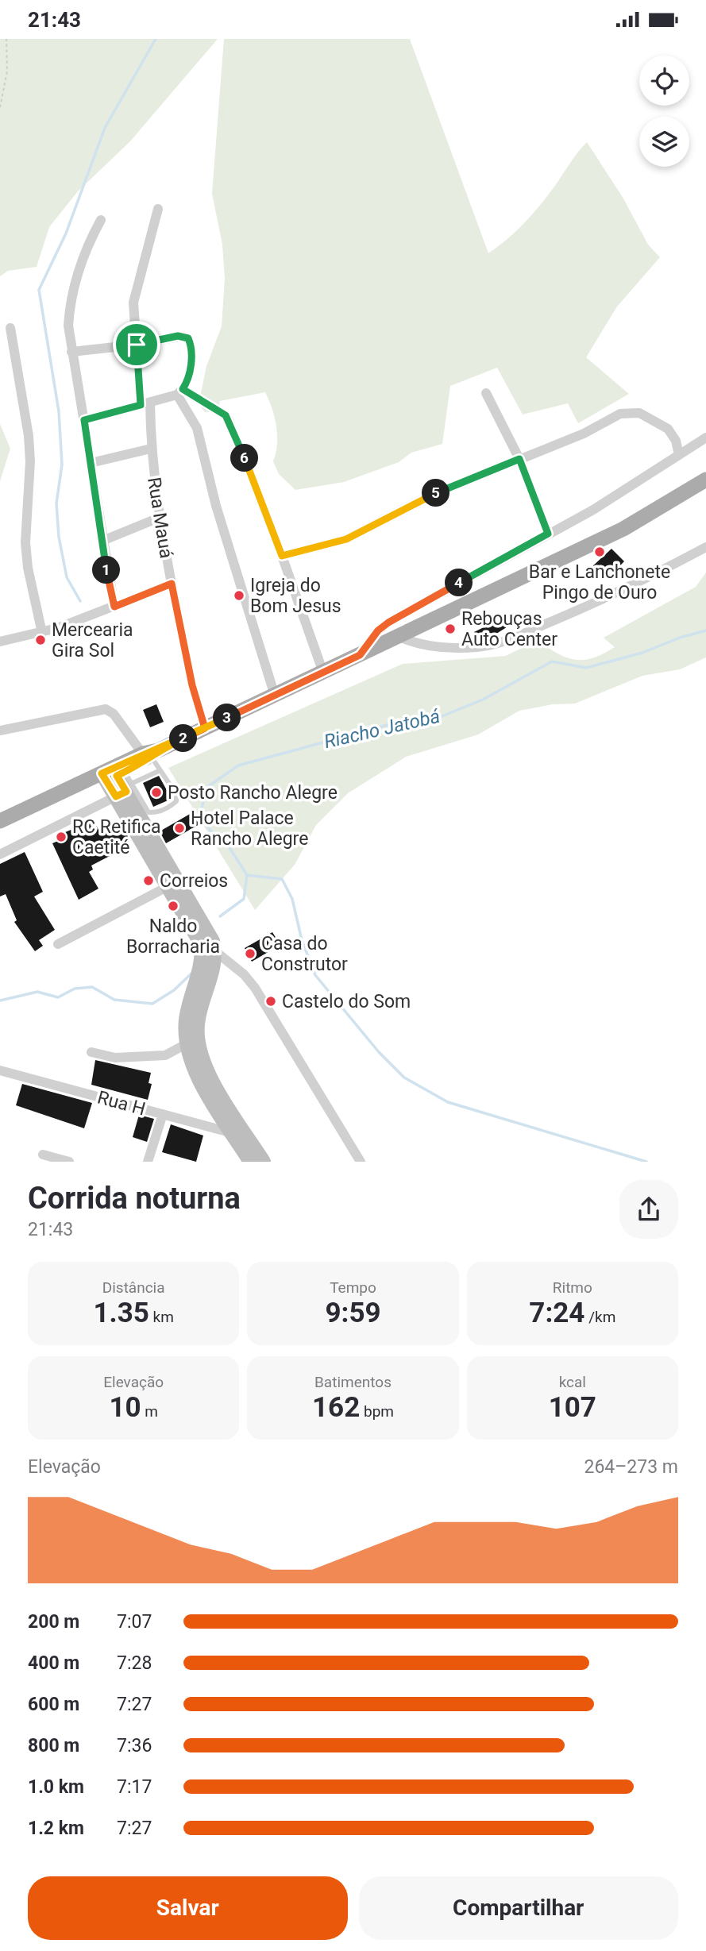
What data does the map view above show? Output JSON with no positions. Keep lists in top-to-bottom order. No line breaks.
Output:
{"streets":{"street":["Rua Mauá","Rua H"]},"water":["Riacho Jatobá"],"places":["Bar e Lanchonete Pingo de Ouro","Igreja do Bom Jesus","Rebouças Auto Center","Mercearia Gira Sol","Posto Rancho Alegre","Hotel Palace Rancho Alegre","RC Retifica Caetité","Correios","Naldo Borracharia","Casa do Construtor","Castelo do Som"],"page":{"status":"21:43","pins":["6","5","1","4","3","2"],"heading":["Corrida noturna","21:43"],"stats":[["Distância","1.35 km"],["Tempo","9:59"],["Ritmo","7:24 /km"],["Elevação","10 m"],["Batimentos","162 bpm"],["kcal","107"]],"chart":["Elevação","264–273 m"],"list":[{"name":"200 m","note":"7:07"},{"name":"400 m","note":"7:28"},{"name":"600 m","note":"7:27"},{"name":"800 m","note":"7:36"},{"name":"1.0 km","note":"7:17"},{"name":"1.2 km","note":"7:27"}],"buttons":["Salvar","Compartilhar"]}}
